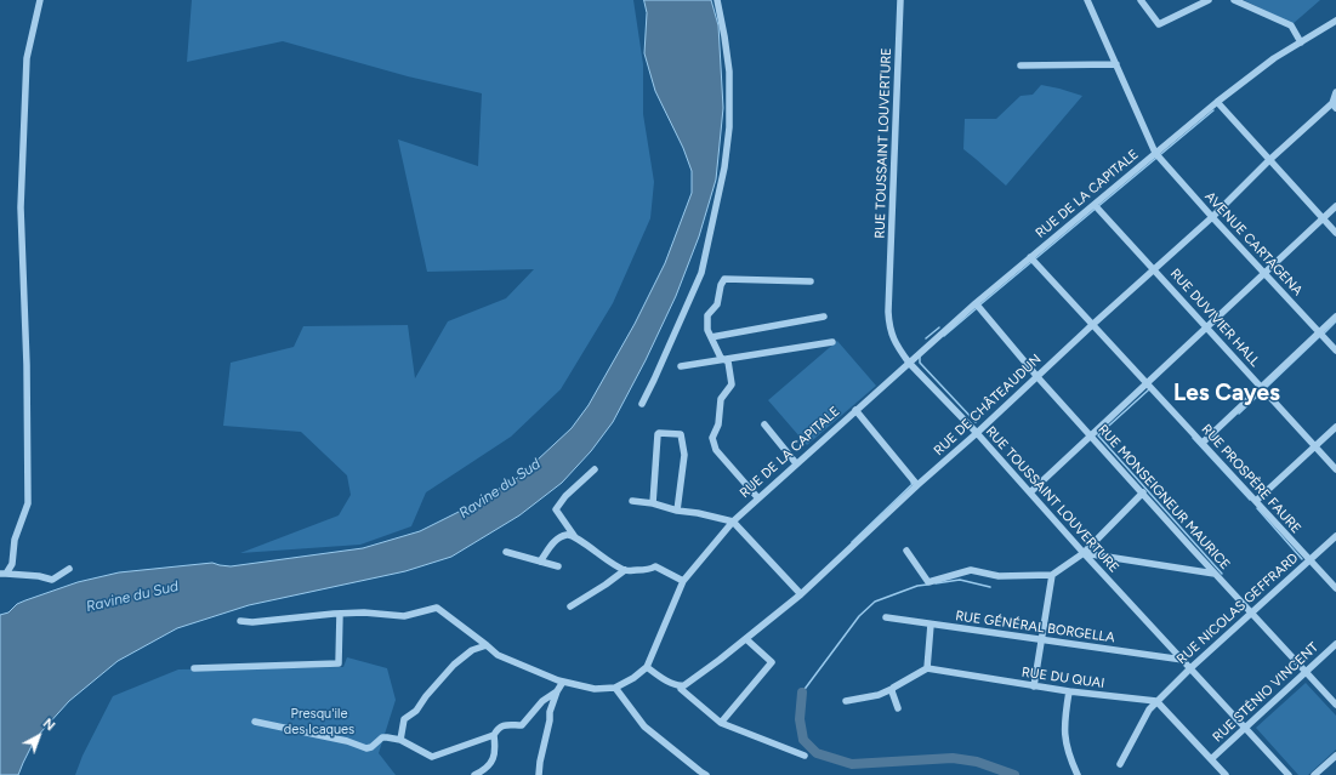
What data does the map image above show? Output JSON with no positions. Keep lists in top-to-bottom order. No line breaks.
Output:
{"streets":{"street":["RUE TOUSSAINT LOUVERTURE","RUE DE LA CAPITALE","AVENUE CARTAGENA","RUE DUVIVIER HALL","RUE DE CHÂTEAUDUN","RUE PROSPÈRE FAURE","RUE MONSEIGNEUR MAURICE","RUE NICOLAS GEFFRARD","RUE GÉNÉRAL BORGELLA","RUE DU QUAI","RUE STÉNIO VINCENT"]},"crossings":[["RUE TOUSSAINT LOUVERTURE","RUE DE LA CAPITALE"],["RUE TOUSSAINT LOUVERTURE","RUE DE CHÂTEAUDUN"],["RUE TOUSSAINT LOUVERTURE","RUE NICOLAS GEFFRARD"],["RUE TOUSSAINT LOUVERTURE","RUE GÉNÉRAL BORGELLA"],["RUE TOUSSAINT LOUVERTURE","RUE STÉNIO VINCENT"],["RUE DE LA CAPITALE","AVENUE CARTAGENA"],["RUE DE LA CAPITALE","RUE DUVIVIER HALL"],["RUE DE LA CAPITALE","RUE PROSPÈRE FAURE"],["RUE DE LA CAPITALE","RUE MONSEIGNEUR MAURICE"],["AVENUE CARTAGENA","RUE DE CHÂTEAUDUN"],["RUE DUVIVIER HALL","RUE DE CHÂTEAUDUN"],["RUE DE CHÂTEAUDUN","RUE PROSPÈRE FAURE"],["RUE DE CHÂTEAUDUN","RUE MONSEIGNEUR MAURICE"],["RUE PROSPÈRE FAURE","RUE NICOLAS GEFFRARD"],["RUE MONSEIGNEUR MAURICE","RUE NICOLAS GEFFRARD"],["RUE MONSEIGNEUR MAURICE","RUE STÉNIO VINCENT"],["RUE NICOLAS GEFFRARD","RUE DU QUAI"]],"districts":["Les Cayes"],"water":["Ravine du Sud"],"parks":["Presqu'ile des Icaques"],"north":"top right"}
